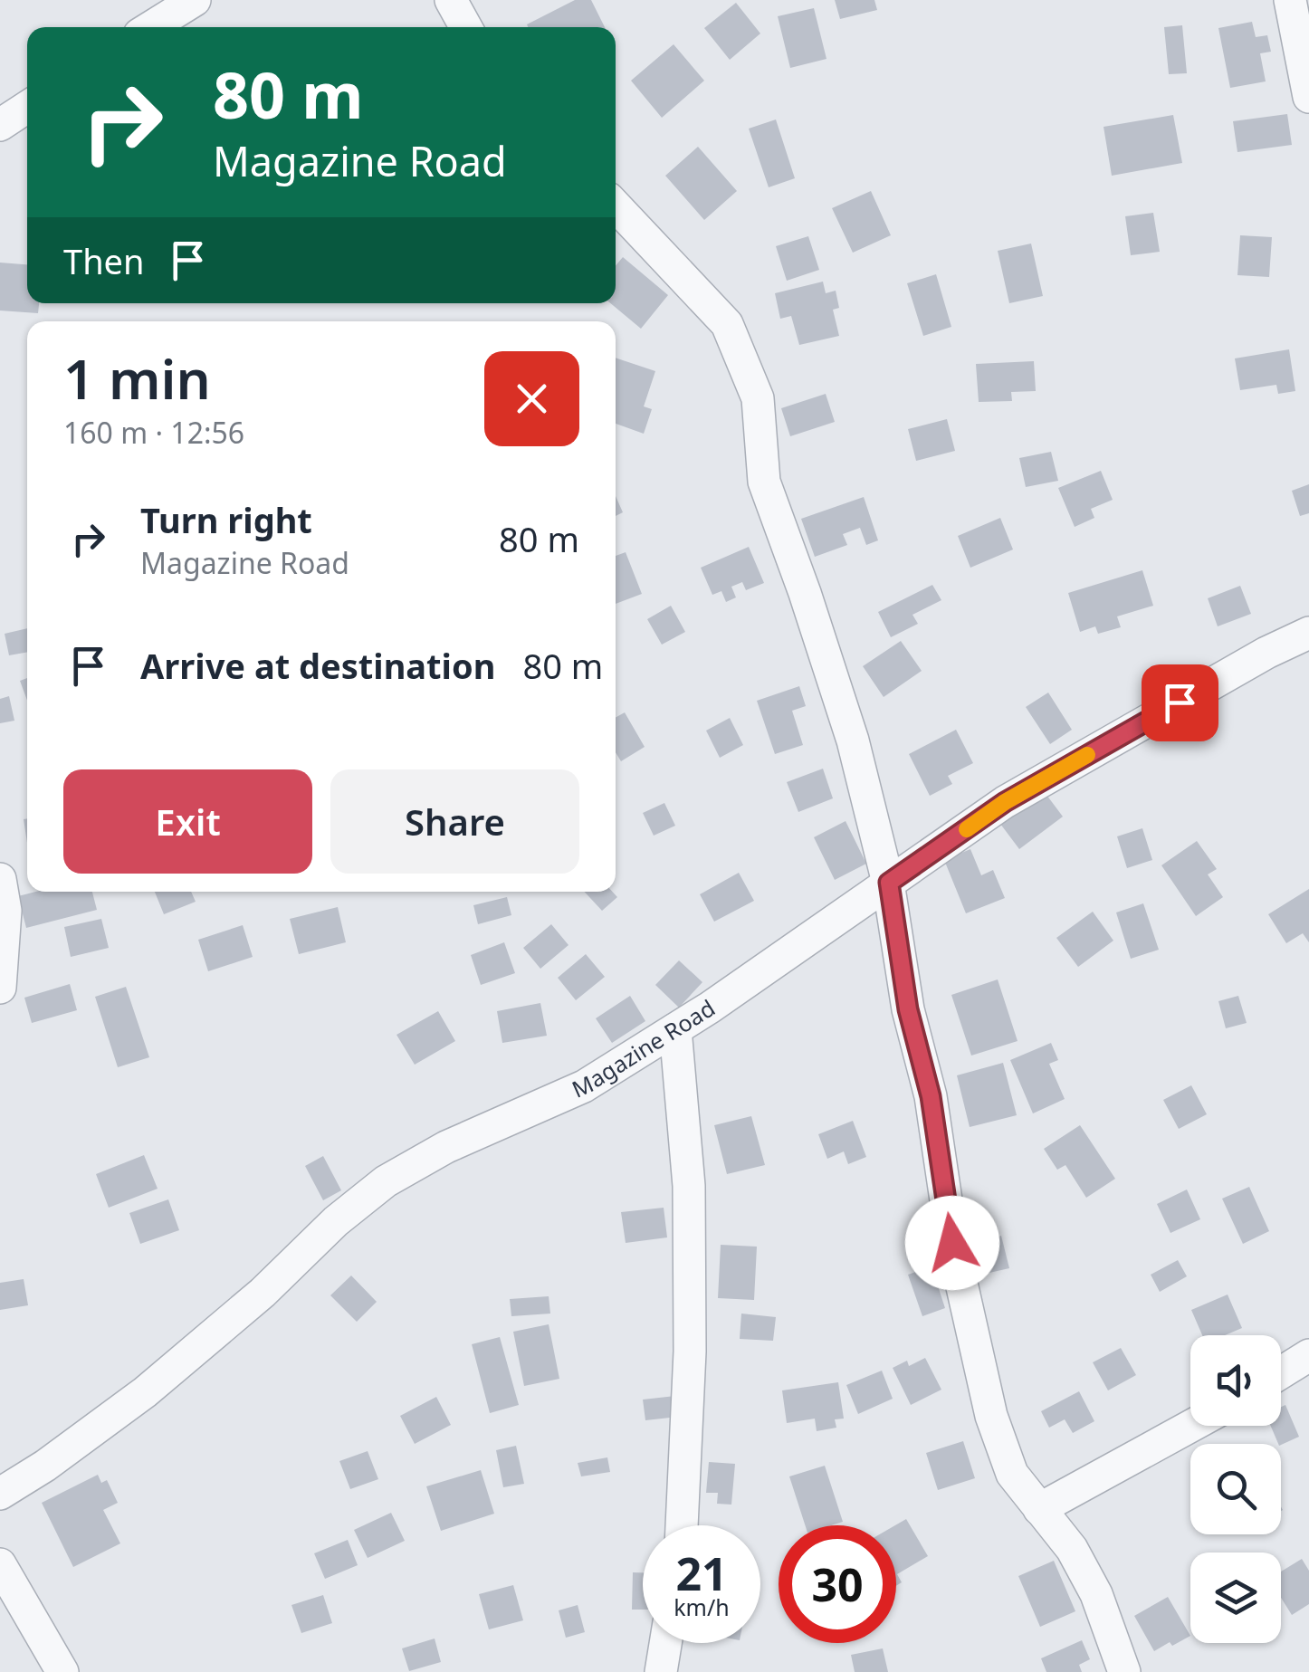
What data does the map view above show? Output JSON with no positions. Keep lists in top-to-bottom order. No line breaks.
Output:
{"streets":{"street":["Magazine Road"]},"page":{"turn":["80 m","Magazine Road"],"then":"Then","heading":["1 min","160 m · 12:56"],"list":[{"name":"Turn right","note":"Magazine Road","value":"80 m"},{"name":"Arrive at destination","value":"80 m"}],"buttons":["Exit","Share"],"speed":"21 km/h","limit":"30"}}
